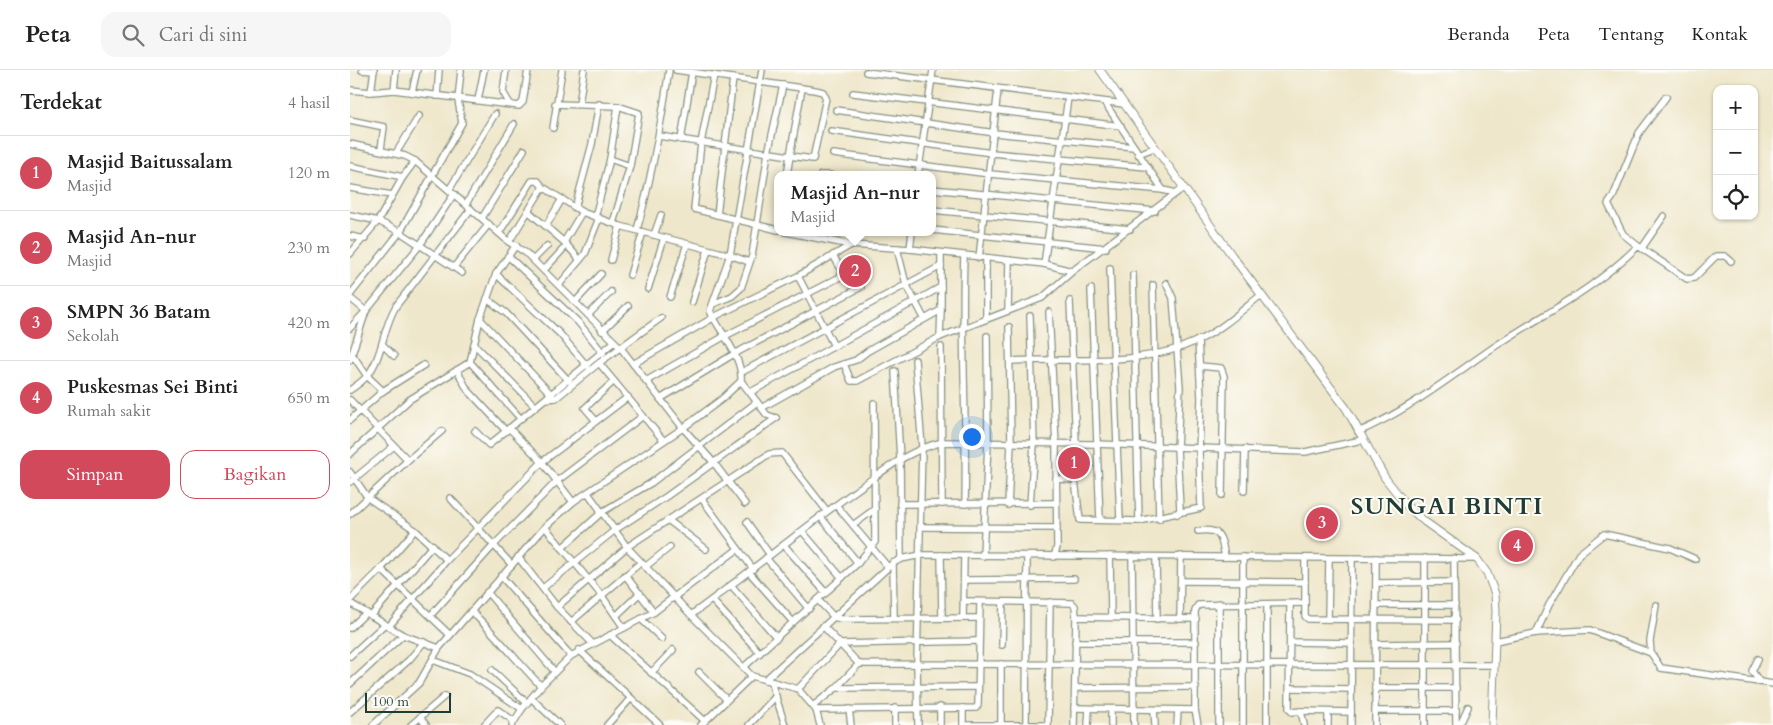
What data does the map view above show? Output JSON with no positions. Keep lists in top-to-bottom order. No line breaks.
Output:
{"districts":["SUNGAI BINTI"],"scale_bar":"100 m","page":{"header":"Peta","search":"Cari di sini","nav":["Beranda","Peta","Tentang","Kontak"],"heading":["Terdekat","4 hasil"],"map_buttons":["+","−"],"list":[{"mark":"1","name":"Masjid Baitussalam","note":"Masjid","value":"120 m"},{"mark":"2","name":"Masjid An-nur","note":"Masjid","value":"230 m"},{"mark":"3","name":"SMPN 36 Batam","note":"Sekolah","value":"420 m"},{"mark":"4","name":"Puskesmas Sei Binti","note":"Rumah sakit","value":"650 m"}],"popup":["Masjid An-nur","Masjid"],"pins":["2","1","3","4"],"buttons":["Simpan","Bagikan"],"scale":"100 m"}}
